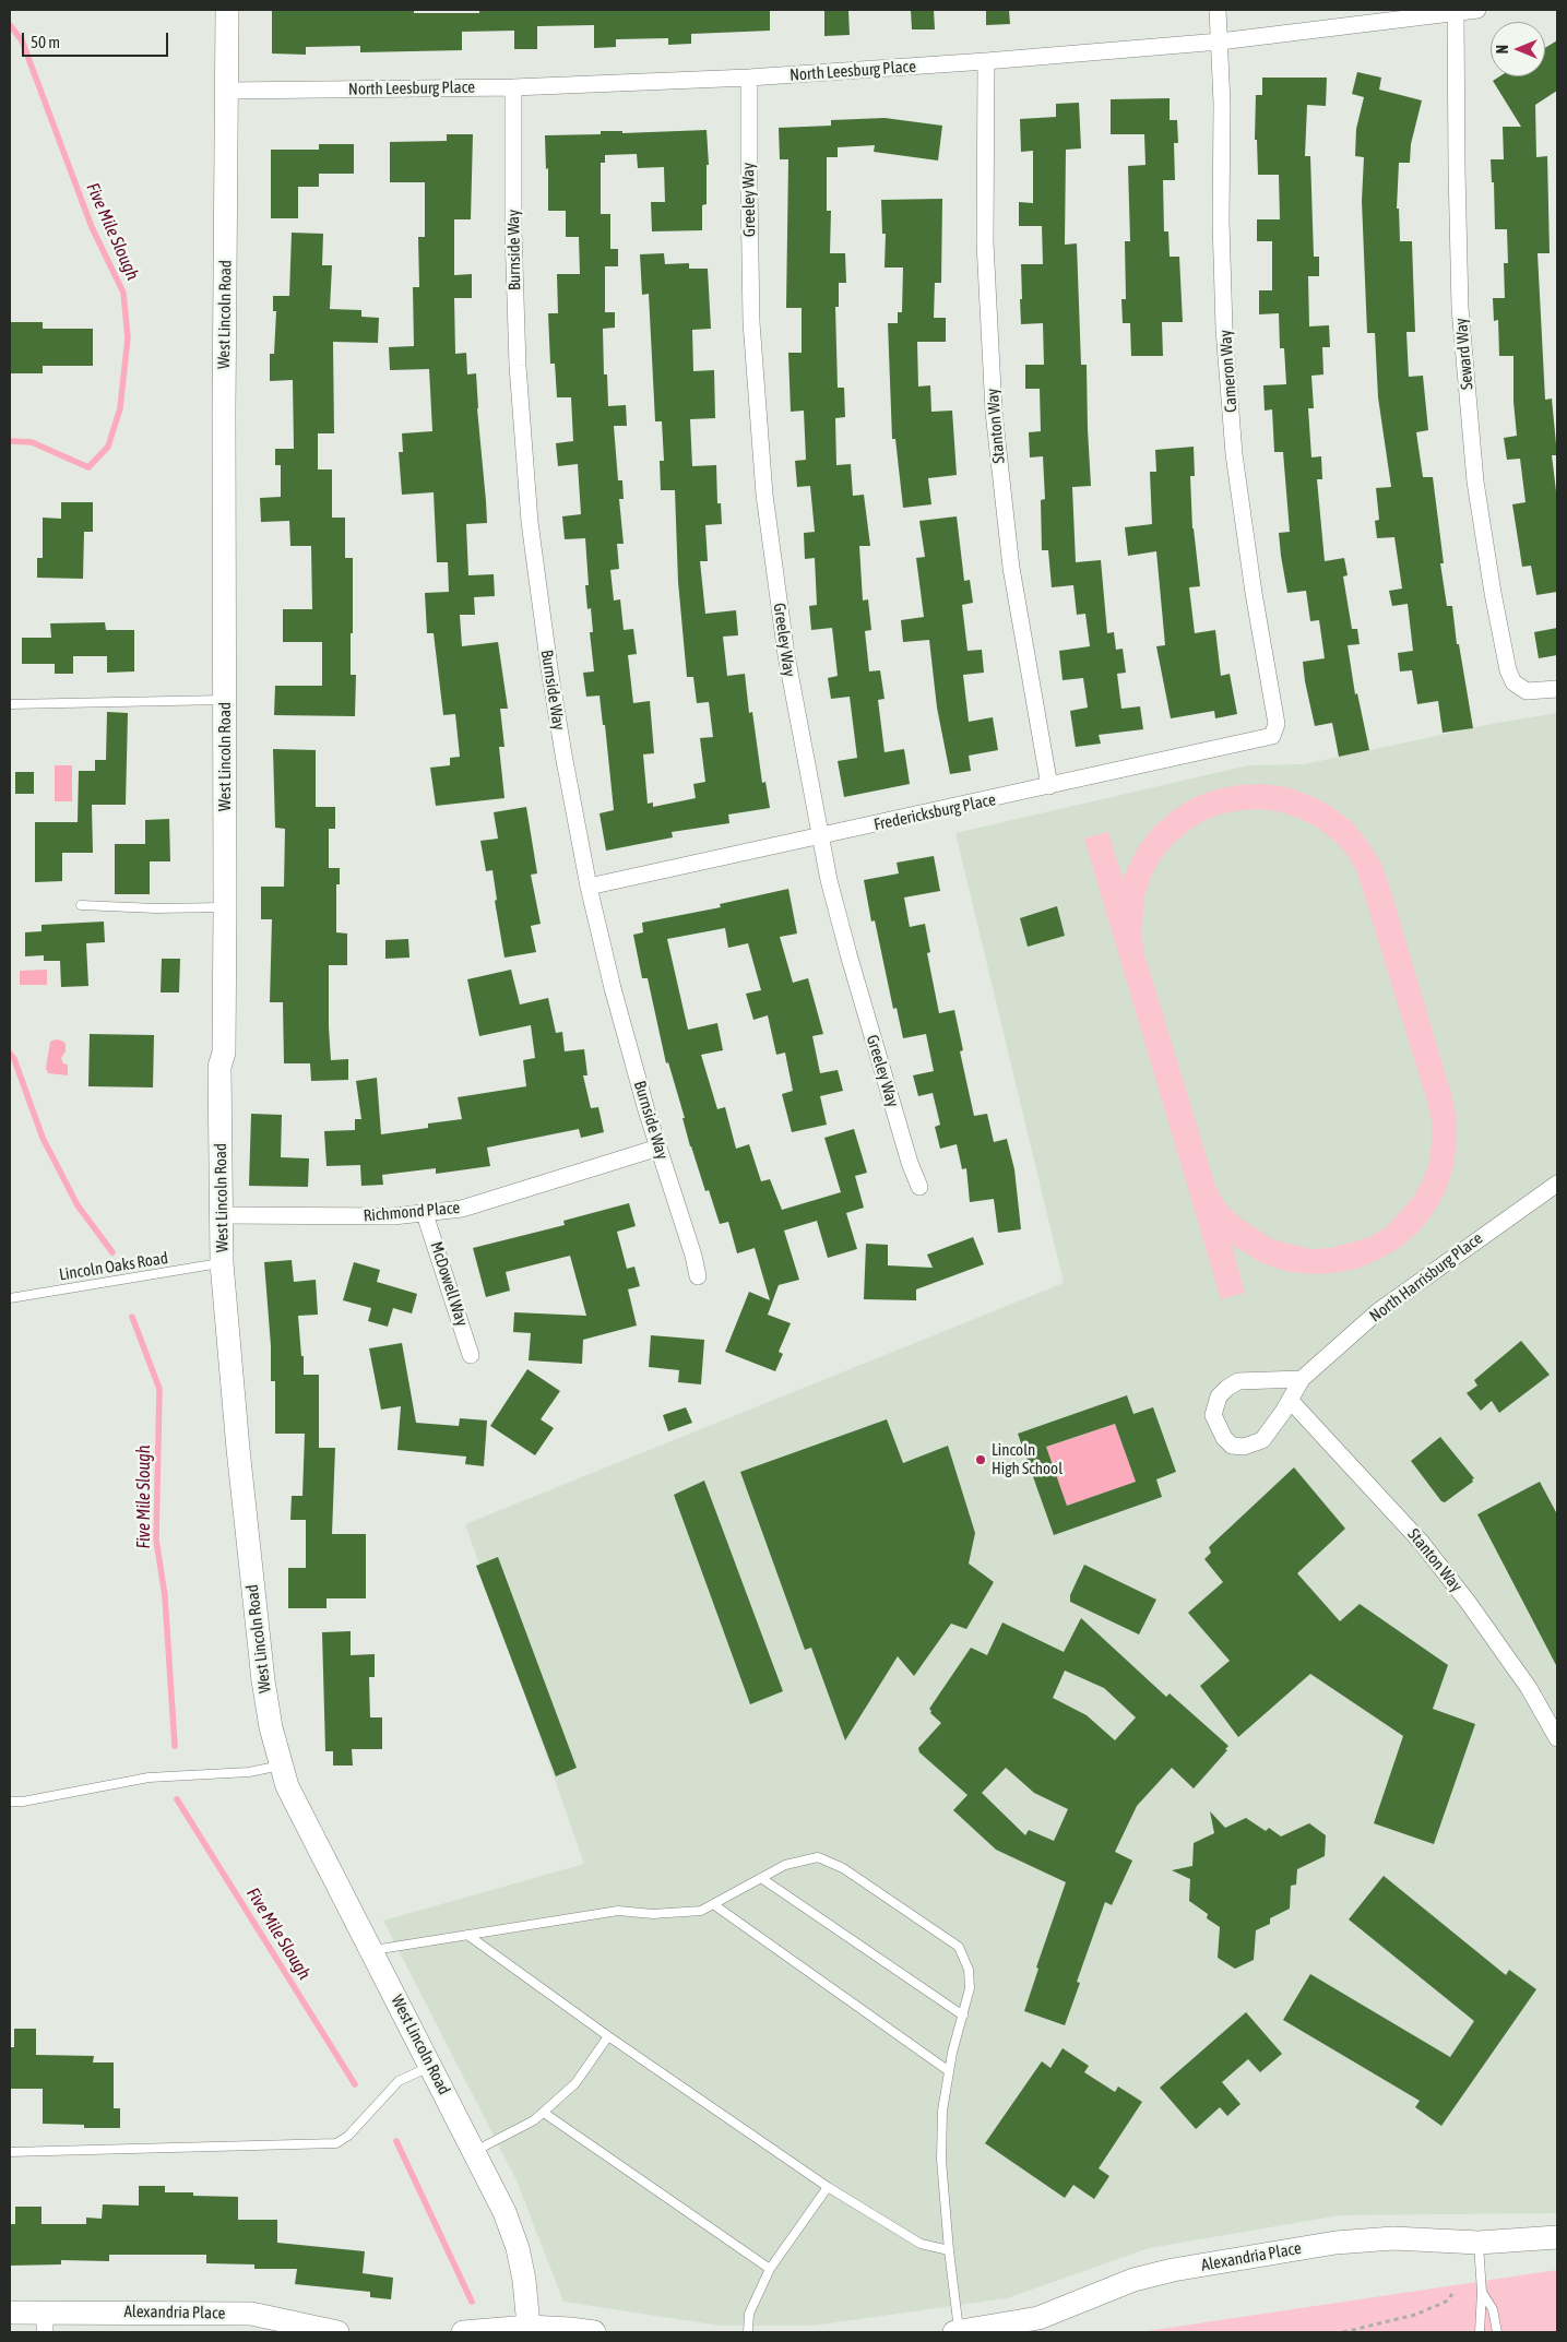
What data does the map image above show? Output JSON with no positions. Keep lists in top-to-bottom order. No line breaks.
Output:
{"streets":{"street":["North Leesburg Place","Greeley Way","Burnside Way","West Lincoln Road","Seward Way","Cameron Way","Stanton Way","Fredericksburg Place","Richmond Place","North Harrisburg Place","McDowell Way","Alexandria Place"],"lane":["Lincoln Oaks Road"]},"crossings":[["North Leesburg Place","Greeley Way"],["North Leesburg Place","Burnside Way"],["North Leesburg Place","West Lincoln Road"],["North Leesburg Place","Seward Way"],["North Leesburg Place","Cameron Way"],["North Leesburg Place","Stanton Way"],["Greeley Way","Fredericksburg Place"],["Burnside Way","Fredericksburg Place"],["Burnside Way","Richmond Place"],["West Lincoln Road","Richmond Place"],["West Lincoln Road","Lincoln Oaks Road"],["Cameron Way","Fredericksburg Place"],["Stanton Way","Fredericksburg Place"],["Stanton Way","North Harrisburg Place"],["Richmond Place","McDowell Way"]],"water":["Five Mile Slough"],"places":["Lincoln High School"],"scale_bar":"50 m","north":"left"}
